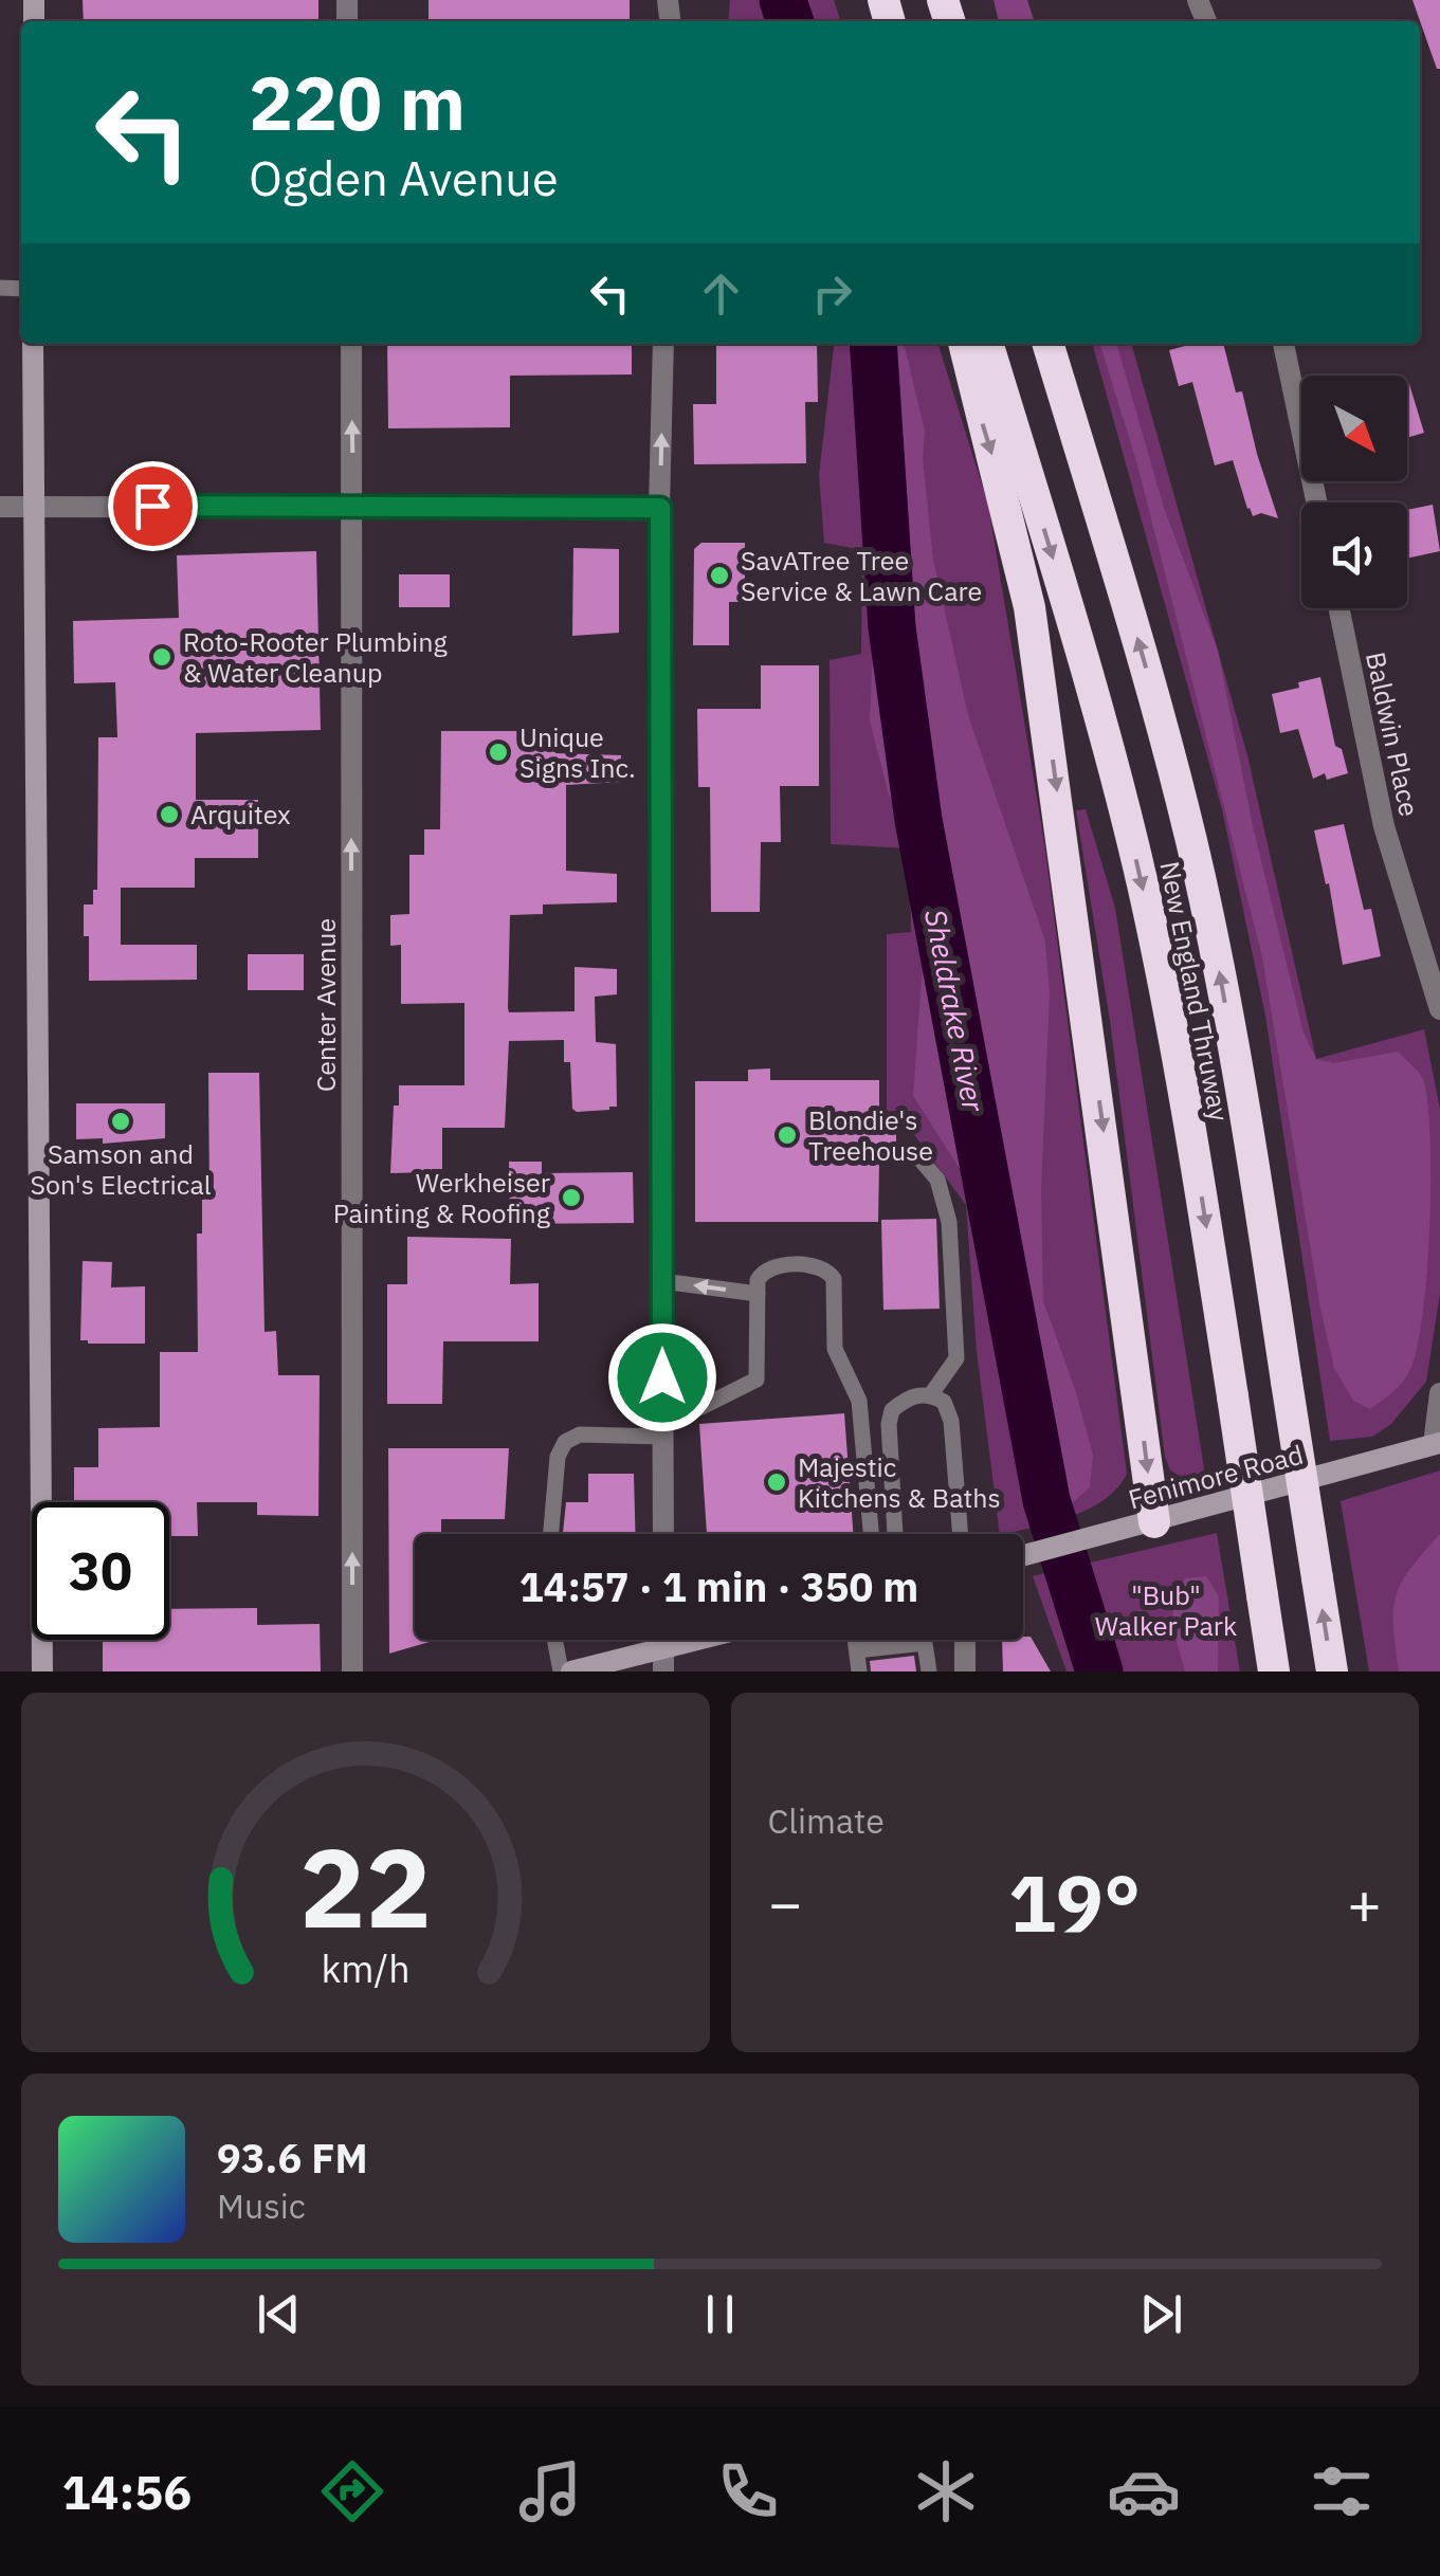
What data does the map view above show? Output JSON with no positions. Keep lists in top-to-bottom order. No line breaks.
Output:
{"streets":{"highway":["New England Thruway"],"street":["Baldwin Place","Center Avenue","Fenimore Road"]},"one_way":["Center Avenue"],"water":["Sheldrake River"],"parks":["\"Bub\" Walker Park"],"places":["SavATree Tree Service & Lawn Care","Roto-Rooter Plumbing & Water Cleanup","Unique Signs Inc.","Arquitex","Samson and Son's Electrical","Blondie's Treehouse","Werkheiser Painting & Roofing","Majestic Kitchens & Baths"],"north":"bottom right","page":{"turn":["220 m","Ogden Avenue"],"limit":"30","trip":"14:57 · 1 min · 350 m","tile":"Climate","heat":["−","19°","+"],"song":["93.6 FM","Music"],"tabs":"14:56","gauge":["22","km/h"]}}
